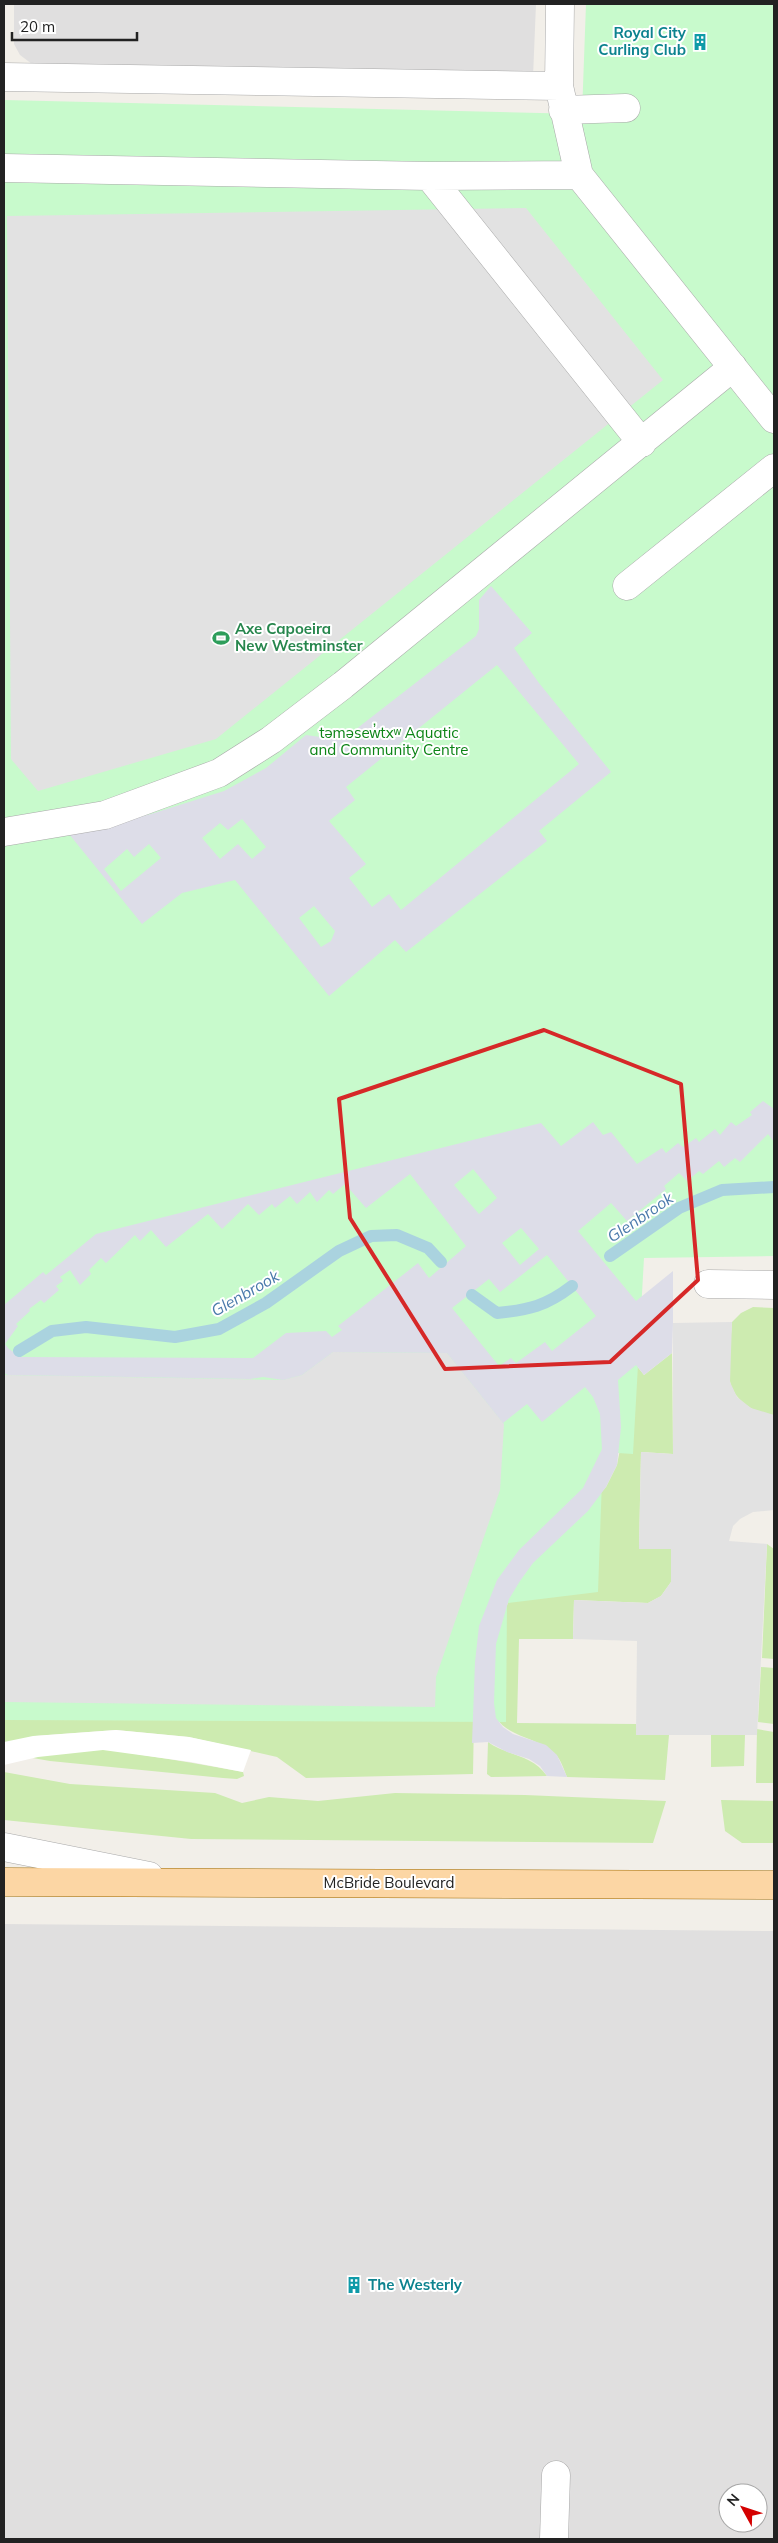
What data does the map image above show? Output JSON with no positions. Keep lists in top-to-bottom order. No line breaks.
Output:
{"streets":{"main road":["McBride Boulevard"]},"water":["Glenbrook"],"parks":["təməsew̓txʷ Aquatic and Community Centre"],"places":{"building":["Royal City Curling Club","The Westerly"],"sports":["Axe Capoeira New Westminster"]},"scale_bar":"20 m","north":"top left"}
